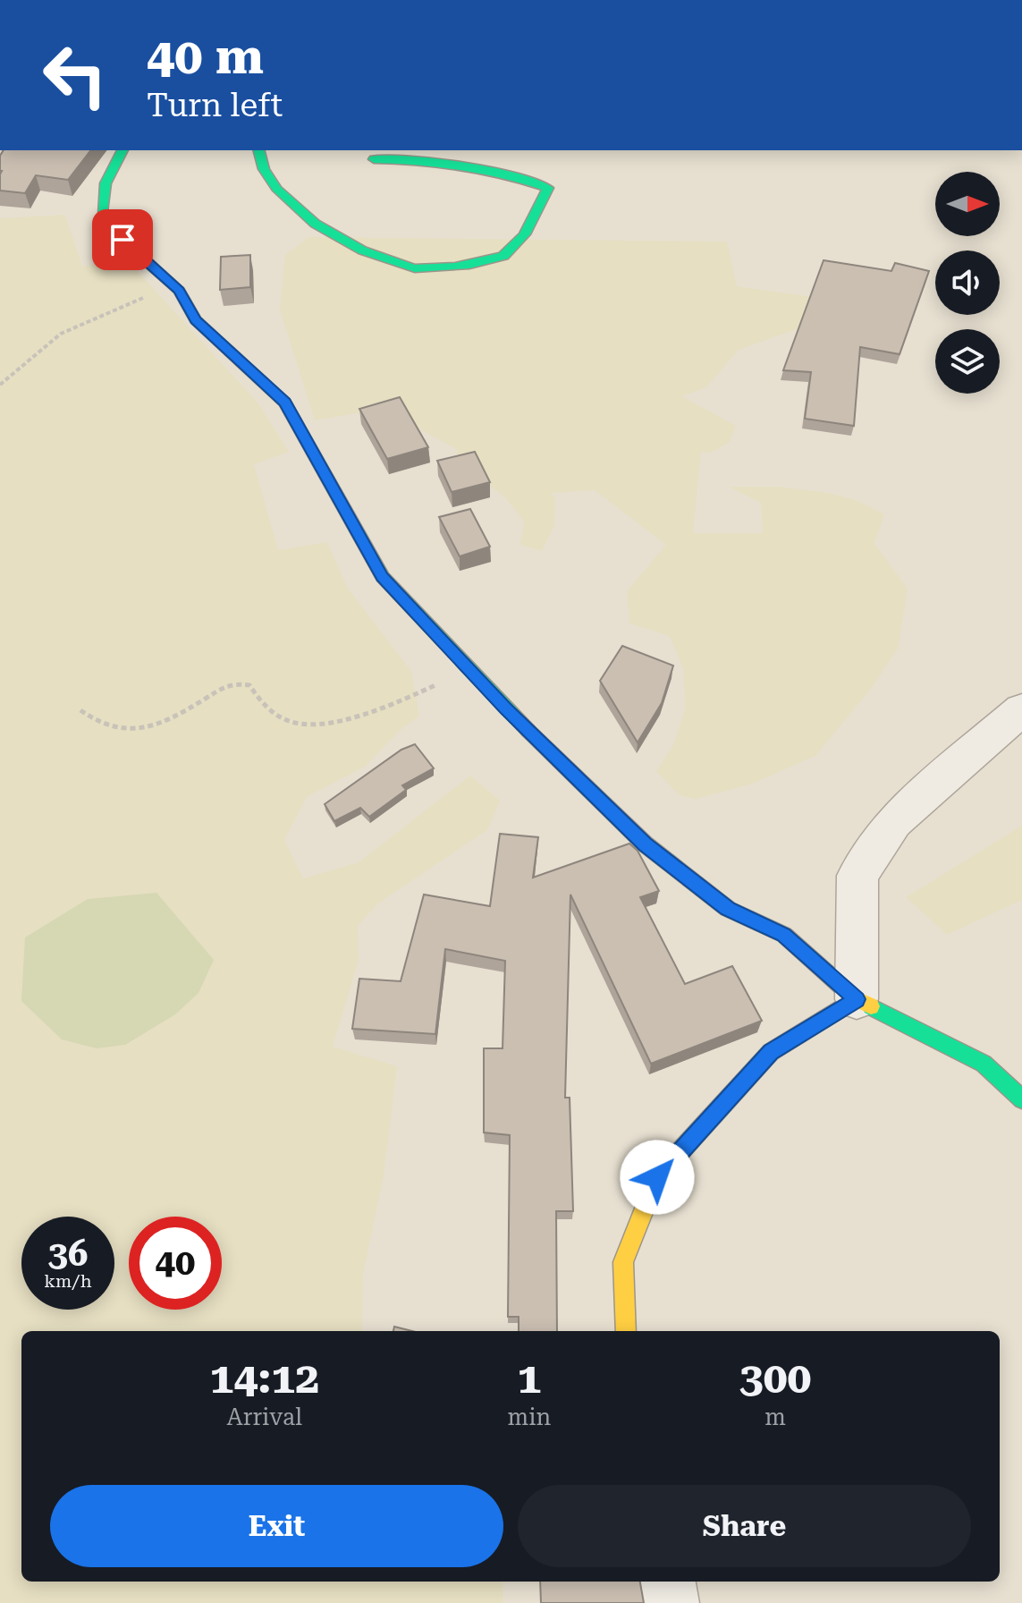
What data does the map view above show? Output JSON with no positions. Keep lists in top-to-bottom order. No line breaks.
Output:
{"north":"right","page":{"turn":["40 m","Turn left"],"speed":"36 km/h","limit":"40","eta":["14:12","Arrival","1","min","300","m"],"buttons":["Exit","Share"]}}
